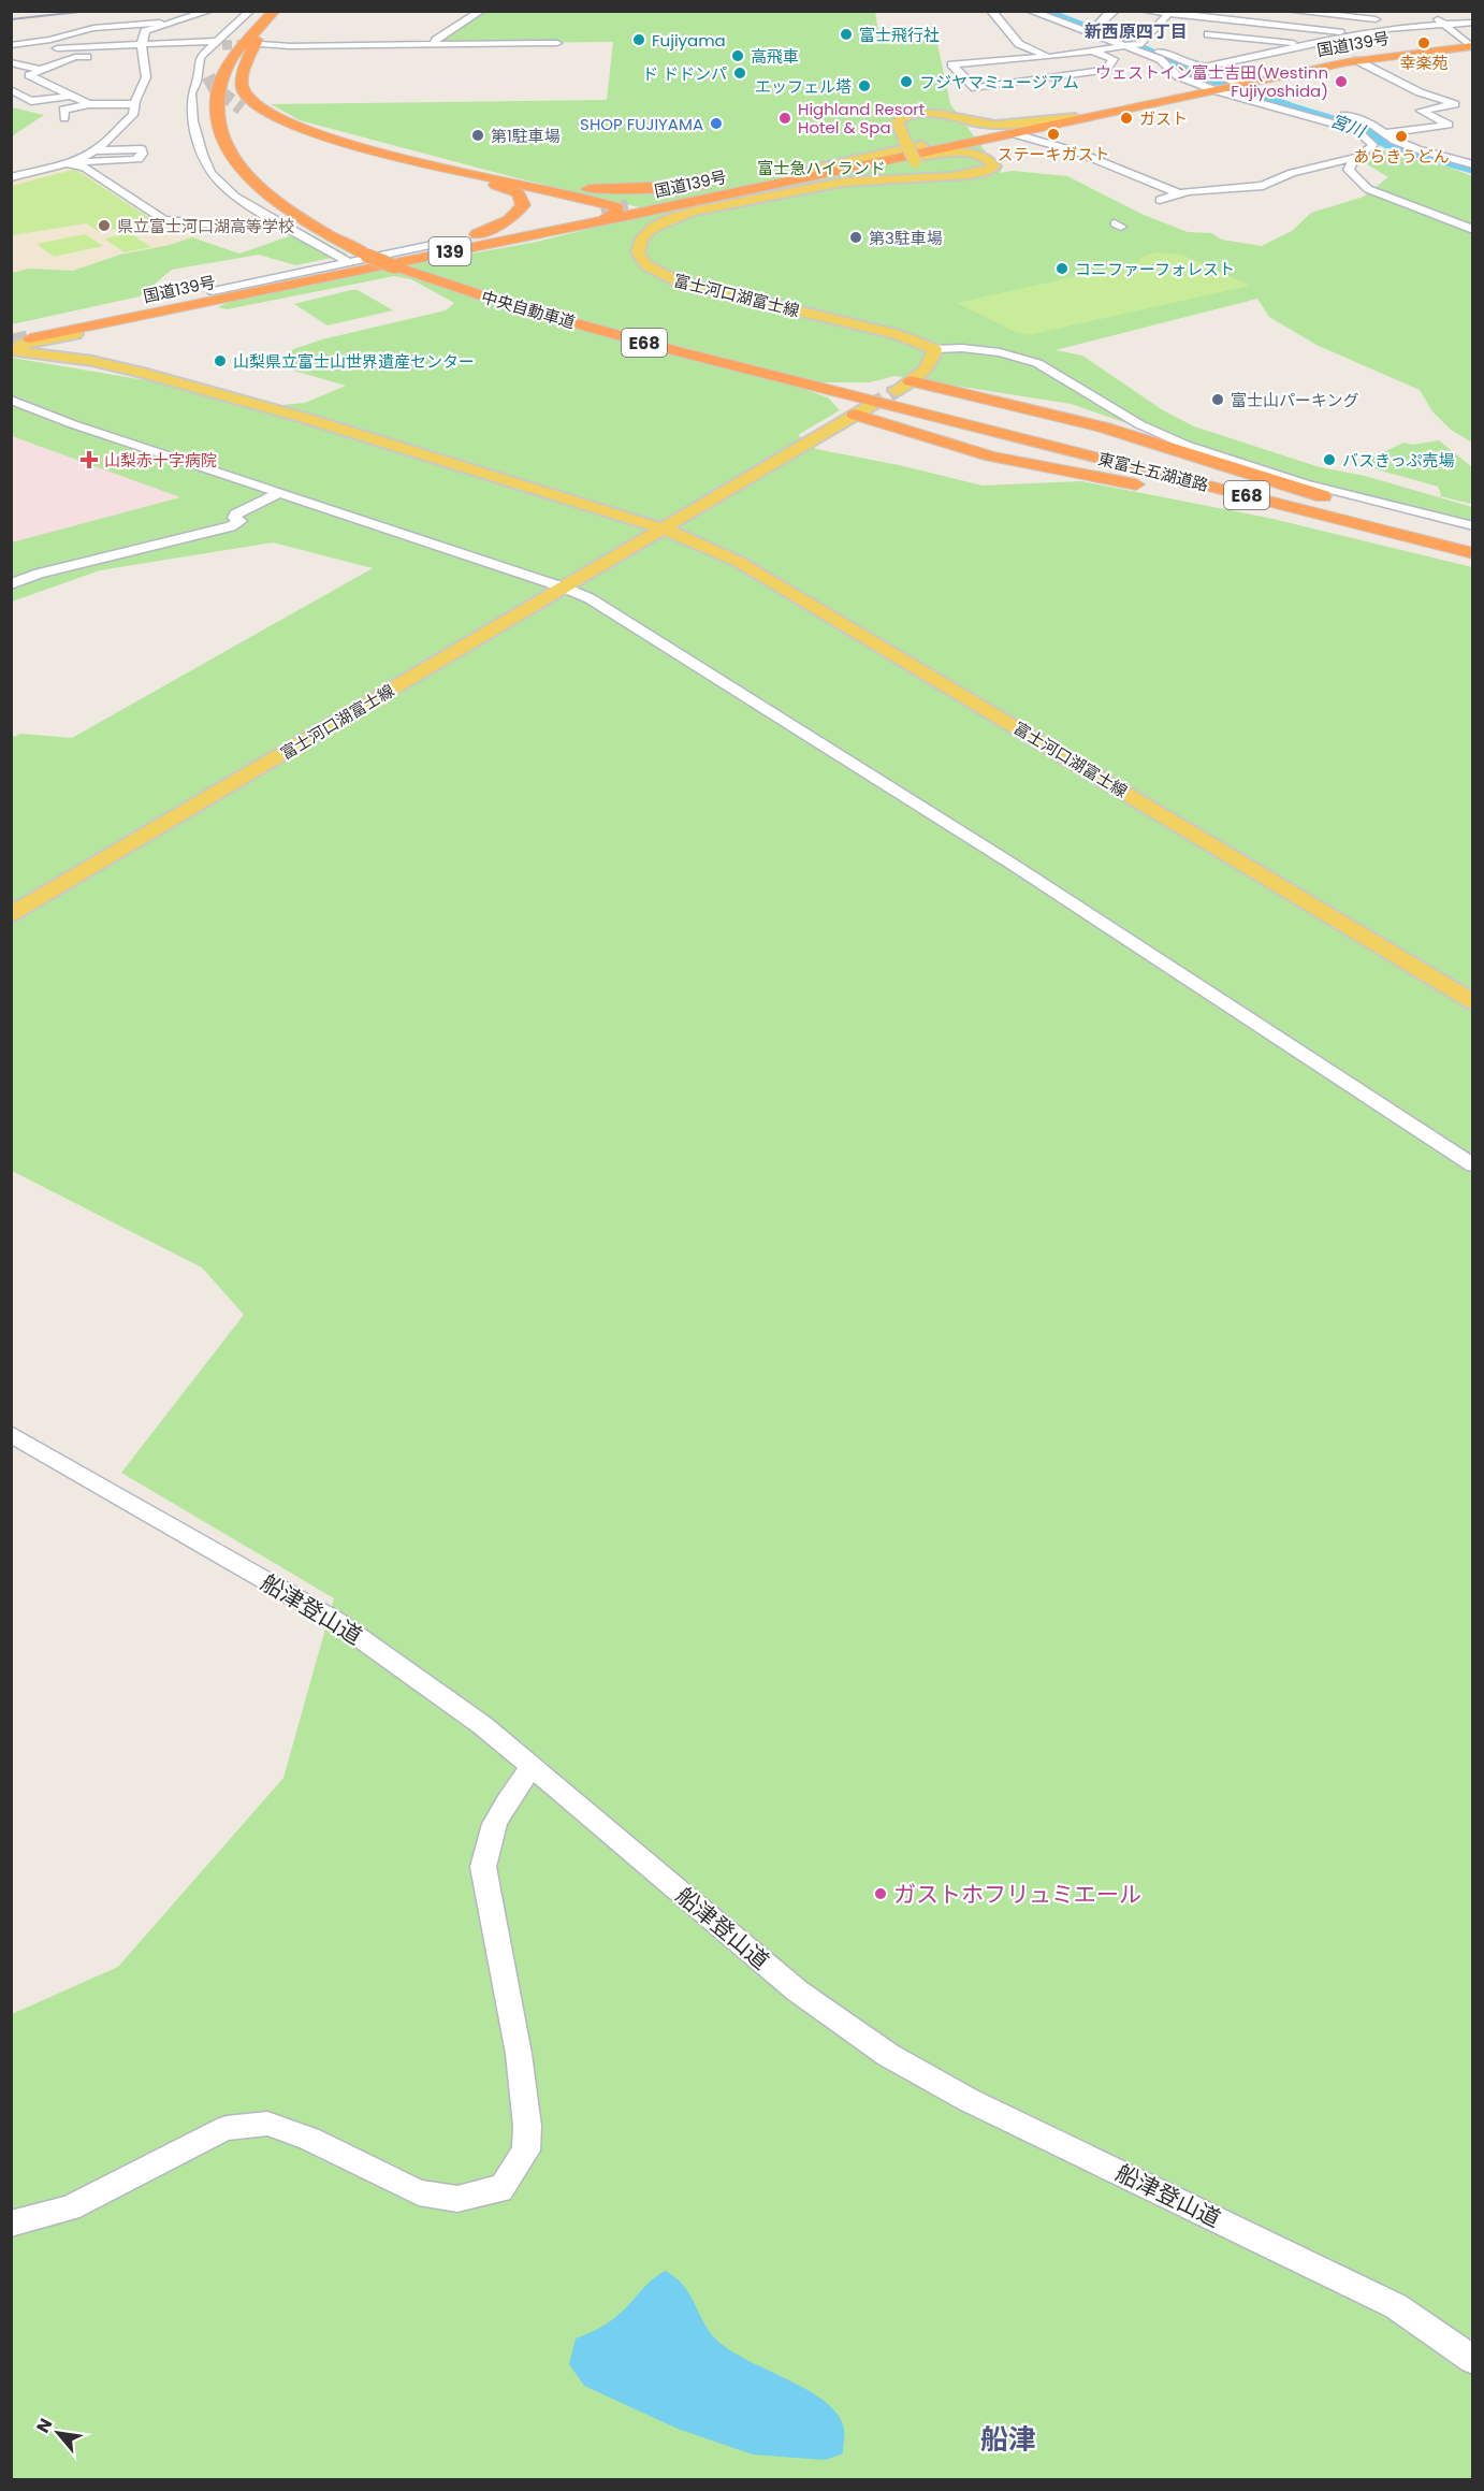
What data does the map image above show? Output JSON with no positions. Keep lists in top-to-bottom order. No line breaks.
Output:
{"streets":{"highway":["国道139号","139","中央自動車道","E68","東富士五湖道路"],"main road":["富士河口湖富士線"],"street":["船津登山道"]},"crossings":[["国道139号","富士河口湖富士線"],["国道139号","中央自動車道"],["中央自動車道","東富士五湖道路"]],"districts":["新西原四丁目","船津"],"water":["宮川"],"parks":["富士急ハイランド"],"places":{"other":["富士飛行社","Fujiyama","幸楽苑","高飛車","ド ドドンパ","フジヤマミュージアム","ウェストイン富士吉田(Westinn Fujiyoshida)","エッフェル塔","Highland Resort Hotel & Spa","ガスト","SHOP FUJIYAMA","ステーキガスト","第1駐車場","あらきうどん","県立富士河口湖高等学校","第3駐車場","コニファーフォレスト","山梨県立富士山世界遺産センター","富士山パーキング","バスきっぷ売場","ガストホフリュミエール"],"health":["山梨赤十字病院"]},"north":"top left"}
